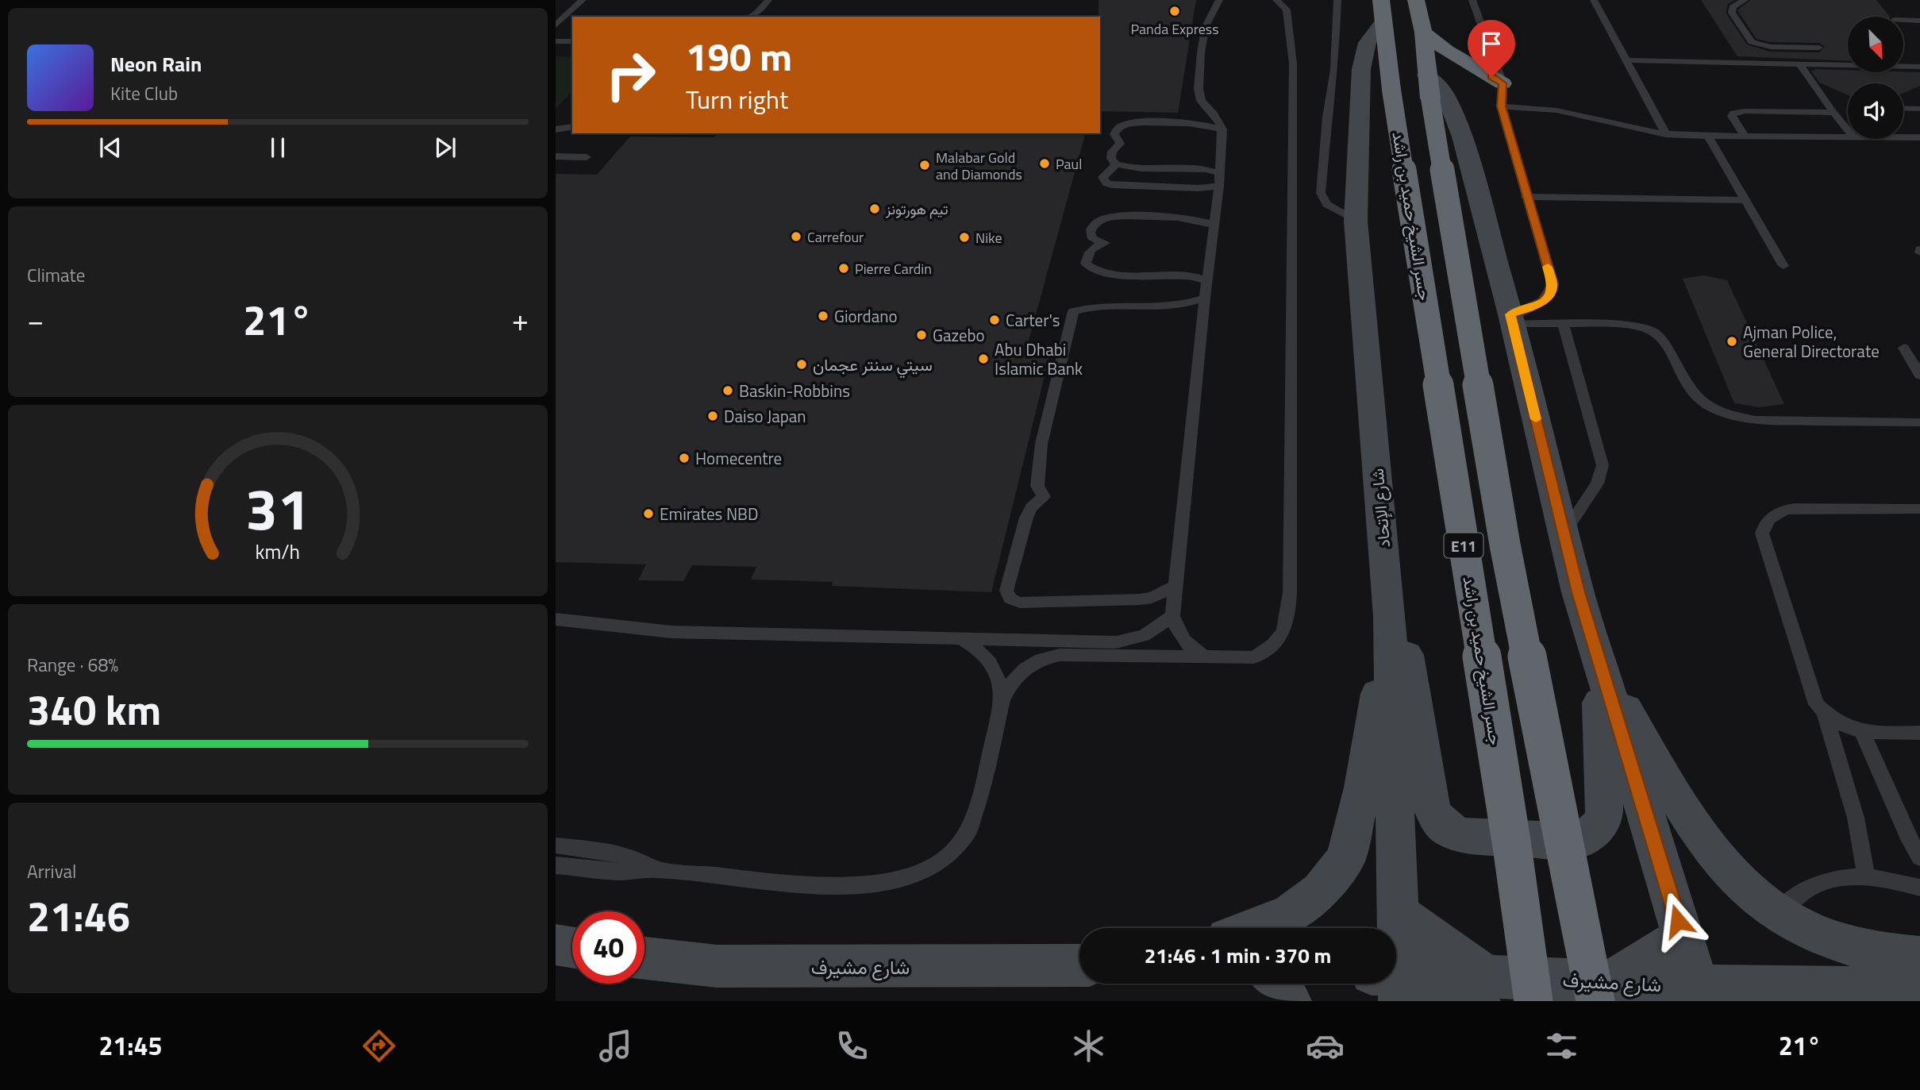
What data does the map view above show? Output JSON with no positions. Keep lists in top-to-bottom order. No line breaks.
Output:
{"streets":{"highway":["جسر الشيخ حميد بن راشد","شارع الإتحاد","E11"],"street":["شارع مشيرف"]},"crossings":[["جسر الشيخ حميد بن راشد","شارع الإتحاد"],["E11","شارع مشيرف"]],"places":["Panda Express","Paul","Malabar Gold and Diamonds","تيم هورتونز","Carrefour","Nike","Pierre Cardin","Giordano","Carter's","Gazebo","Ajman Police, General Directorate","Abu Dhabi Islamic Bank","سيتي سنتر عجمان","Baskin-Robbins","Daiso Japan","Homecentre","Emirates NBD"],"north":"bottom right","page":{"turn":["190 m","Turn right"],"song":["Neon Rain","Kite Club"],"tile":["Climate",["Range · 68%","340 km"],["Arrival","21:46"]],"heat":["−","21°","+"],"limit":"40","trip":"21:46 · 1 min · 370 m","tabs":["21:45","21°"],"gauge":["31","km/h"]}}
